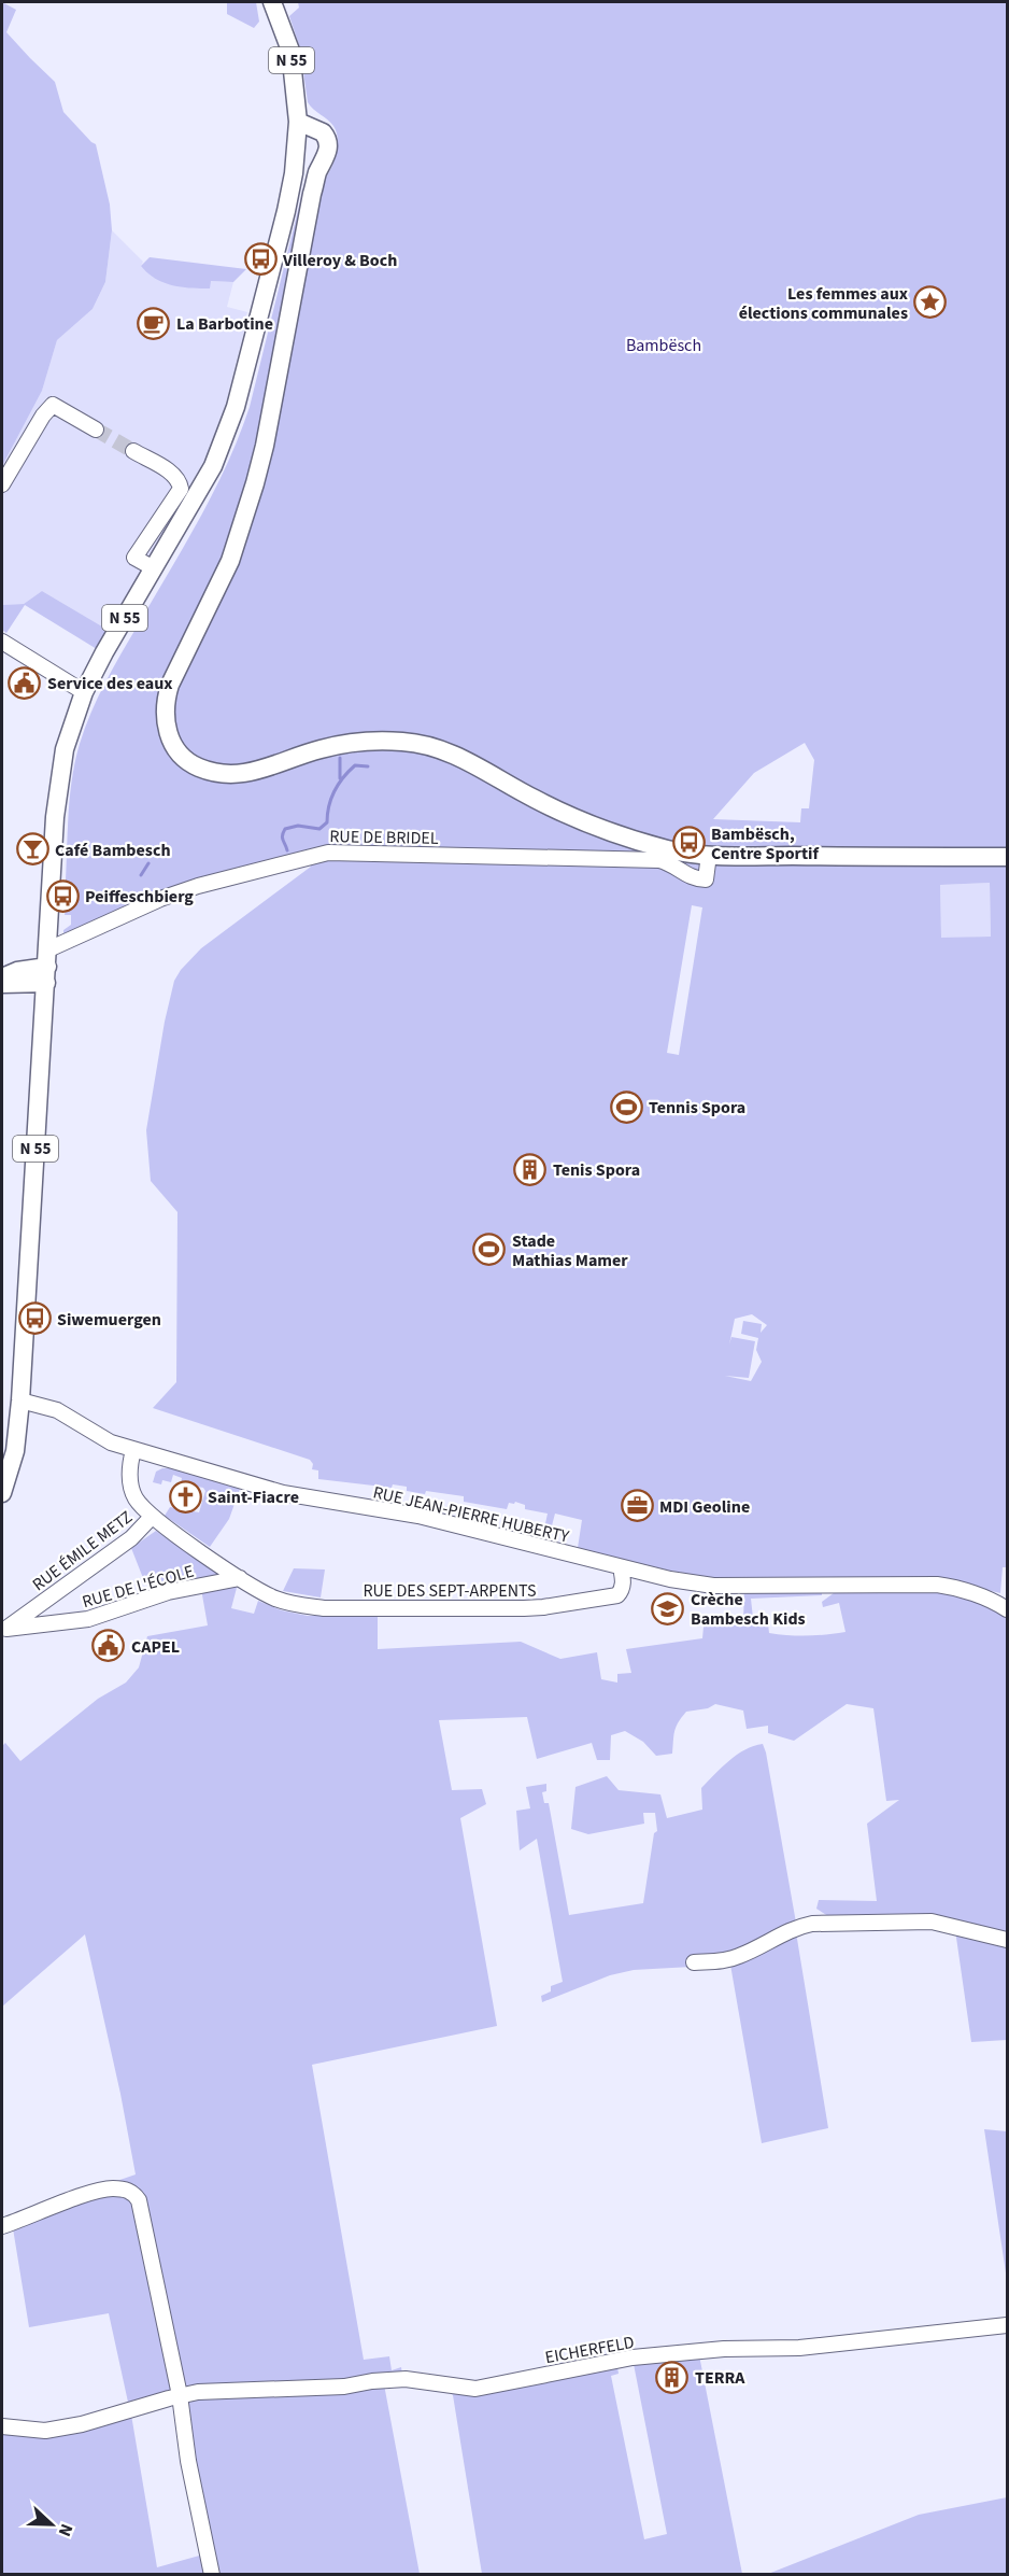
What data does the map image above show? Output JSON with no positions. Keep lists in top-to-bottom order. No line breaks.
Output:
{"streets":{"main road":["N 55"],"street":["RUE DE BRIDEL","RUE JEAN-PIERRE HUBERTY","RUE ÉMILE METZ","RUE DE L'ÉCOLE","RUE DES SEPT-ARPENTS","EICHERFELD"]},"crossings":[["N 55","RUE DE BRIDEL"],["N 55","RUE JEAN-PIERRE HUBERTY"],["RUE JEAN-PIERRE HUBERTY","RUE DES SEPT-ARPENTS"],["RUE ÉMILE METZ","RUE DE L'ÉCOLE"],["RUE ÉMILE METZ","RUE DES SEPT-ARPENTS"],["RUE DE L'ÉCOLE","RUE DES SEPT-ARPENTS"]],"parks":["Bambësch"],"places":{"bus stop":["Villeroy & Boch","Bambësch, Centre Sportif","Peiffeschbierg","Siwemuergen"],"place":["Les femmes aux élections communales"],"cafe":["La Barbotine"],"public building":["Service des eaux","CAPEL"],"bar":["Café Bambesch"],"sports":["Tennis Spora","Stade Mathias Mamer"],"building":["Tenis Spora","TERRA"],"church":["Saint-Fiacre"],"office":["MDI Geoline"],"school or university":["Crèche Bambesch Kids"]},"north":"right"}
